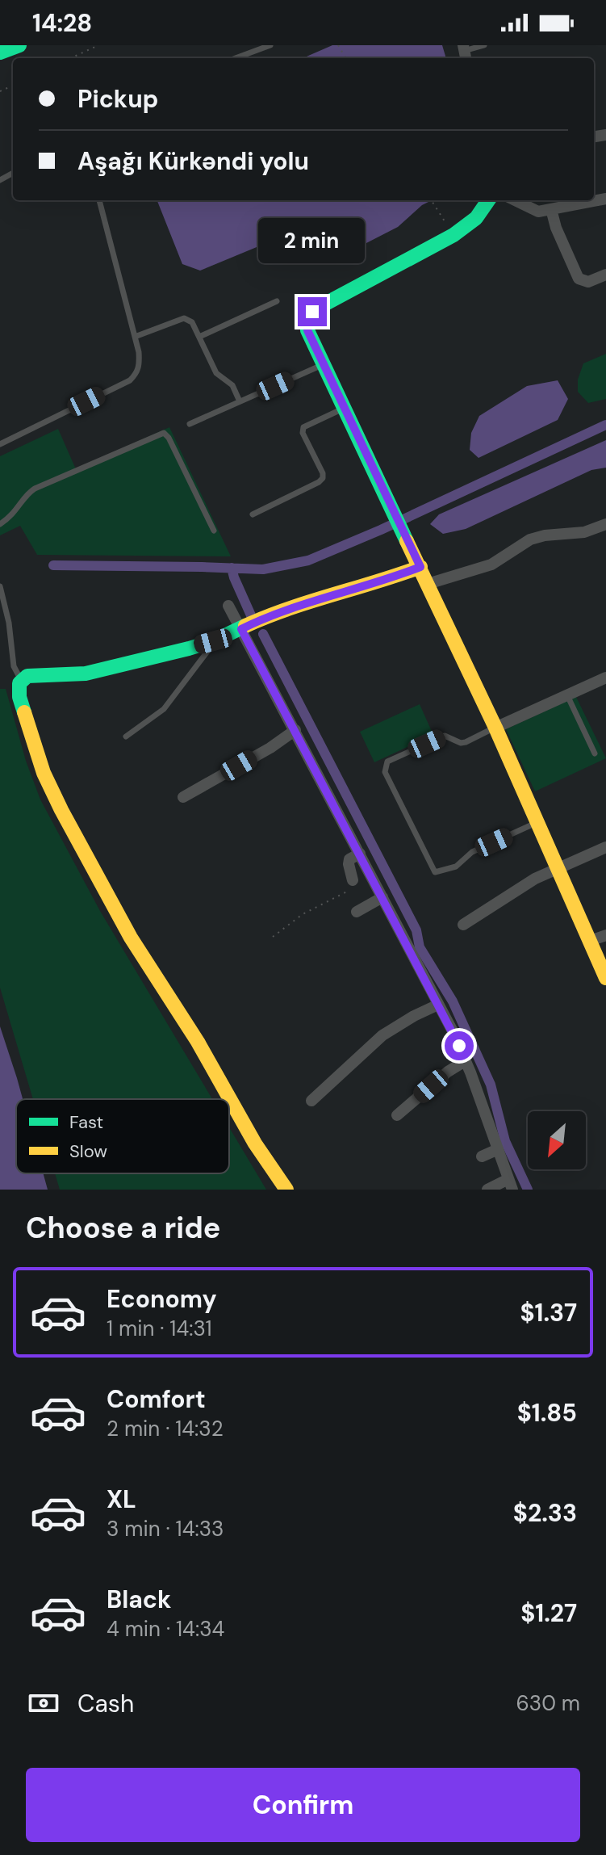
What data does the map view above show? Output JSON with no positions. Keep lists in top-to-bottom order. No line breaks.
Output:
{"legend":["Fast","Slow"],"north":"bottom left","page":{"status":"14:28","banner":["Pickup","Aşağı Kürkəndi yolu"],"bubble":"2 min","heading":"Choose a ride","list":[{"name":"Economy","note":"1 min · 14:31","value":"$1.37"},{"name":"Comfort","note":"2 min · 14:32","value":"$1.85"},{"name":"XL","note":"3 min · 14:33","value":"$2.33"},{"name":"Black","note":"4 min · 14:34","value":"$1.27"}],"pay":["Cash","630 m"],"buttons":"Confirm"}}
